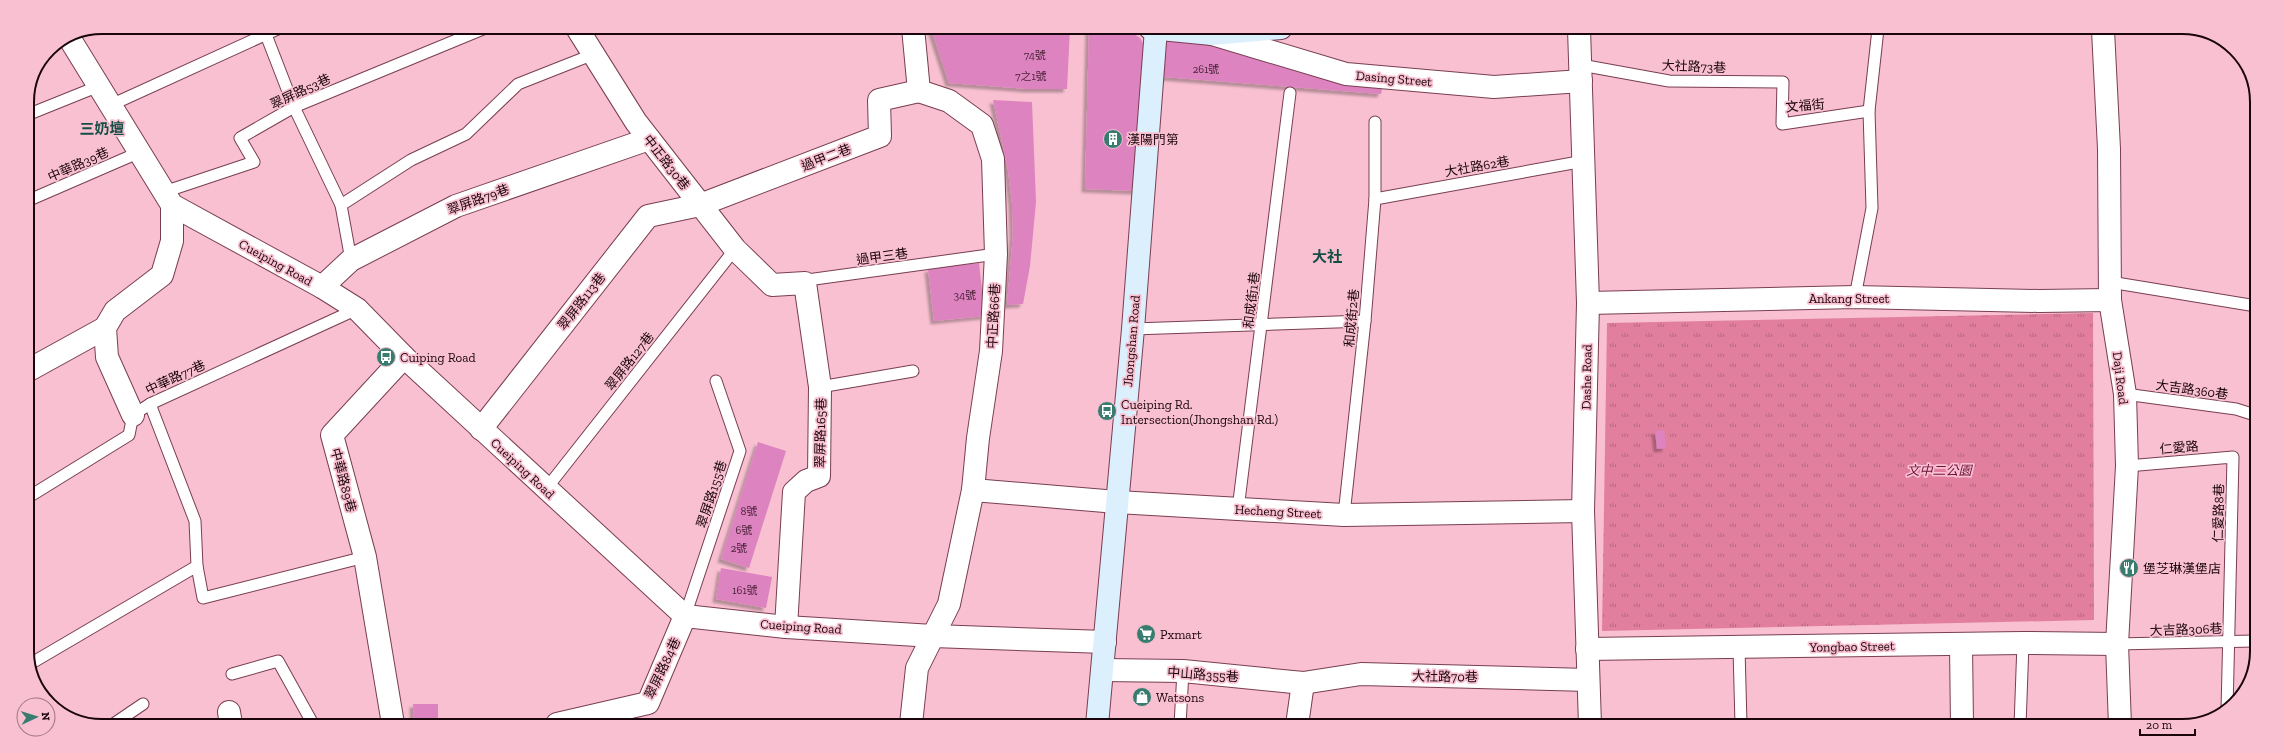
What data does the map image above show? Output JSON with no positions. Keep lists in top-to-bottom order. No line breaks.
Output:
{"streets":{"main road":["Jhongshan Road"],"street":["Dasing Street","過甲二巷","中正路30巷","翠屏路79巷","Cueiping Road","Ankang Street","翠屏路113巷","中正路66巷","Dashe Road","Daji Road","翠屏路165巷","中華路89巷","Hecheng Street","Yongbao Street","翠屏路84巷","中山路355巷","大社路70巷"],"lane":["大社路73巷","翠屏路53巷","文福街","中華路39巷","大社路62巷","過甲三巷","和成街1巷","和成街2巷","翠屏路127巷","中華路77巷","大吉路360巷","仁愛路","翠屏路155巷","仁愛路8巷","大吉路306巷"]},"crossings":[["大社路73巷","Dasing Street"],["大社路73巷","文福街"],["大社路73巷","Dashe Road"],["Dasing Street","Dashe Road"],["翠屏路53巷","Cueiping Road"],["過甲二巷","中正路30巷"],["過甲二巷","翠屏路113巷"],["過甲二巷","中正路66巷"],["中正路30巷","翠屏路79巷"],["中正路30巷","過甲三巷"],["中正路30巷","翠屏路113巷"],["中正路30巷","翠屏路127巷"],["中正路30巷","翠屏路165巷"],["大社路62巷","和成街2巷"],["大社路62巷","Dashe Road"],["翠屏路79巷","Cueiping Road"],["過甲三巷","中正路66巷"],["過甲三巷","翠屏路165巷"],["Cueiping Road","翠屏路113巷"],["Cueiping Road","中正路66巷"],["Cueiping Road","Jhongshan Road"],["Cueiping Road","翠屏路127巷"],["Cueiping Road","中華路77巷"],["Cueiping Road","翠屏路165巷"],["Cueiping Road","中華路89巷"],["Cueiping Road","翠屏路155巷"],["Cueiping Road","翠屏路84巷"],["Ankang Street","Dashe Road"],["Ankang Street","Daji Road"],["和成街1巷","Hecheng Street"],["中正路66巷","Hecheng Street"],["和成街2巷","Hecheng Street"],["Jhongshan Road","Hecheng Street"],["Jhongshan Road","中山路355巷"],["Dashe Road","Hecheng Street"],["Dashe Road","Yongbao Street"],["Dashe Road","大社路70巷"],["Daji Road","大吉路360巷"],["Daji Road","仁愛路"],["Daji Road","大吉路306巷"],["Daji Road","Yongbao Street"],["仁愛路","仁愛路8巷"],["翠屏路155巷","翠屏路84巷"],["仁愛路8巷","大吉路306巷"],["大吉路306巷","Yongbao Street"],["中山路355巷","大社路70巷"]],"districts":["三奶壇","大社"],"parks":["文中二公園"],"places":{"building":["漢陽門第"],"bus stop":["Cuiping Road","Cueiping Rd. Intersection(Jhongshan Rd.)"],"restaurant":["堡芝琳漢堡店"],"supermarket":["Pxmart"],"shop":["Watsons"]},"house_numbers":["74號","261號","7之1號","34號","8號","6號","2號","161號"],"scale_bar":"20 m","north":"right"}
